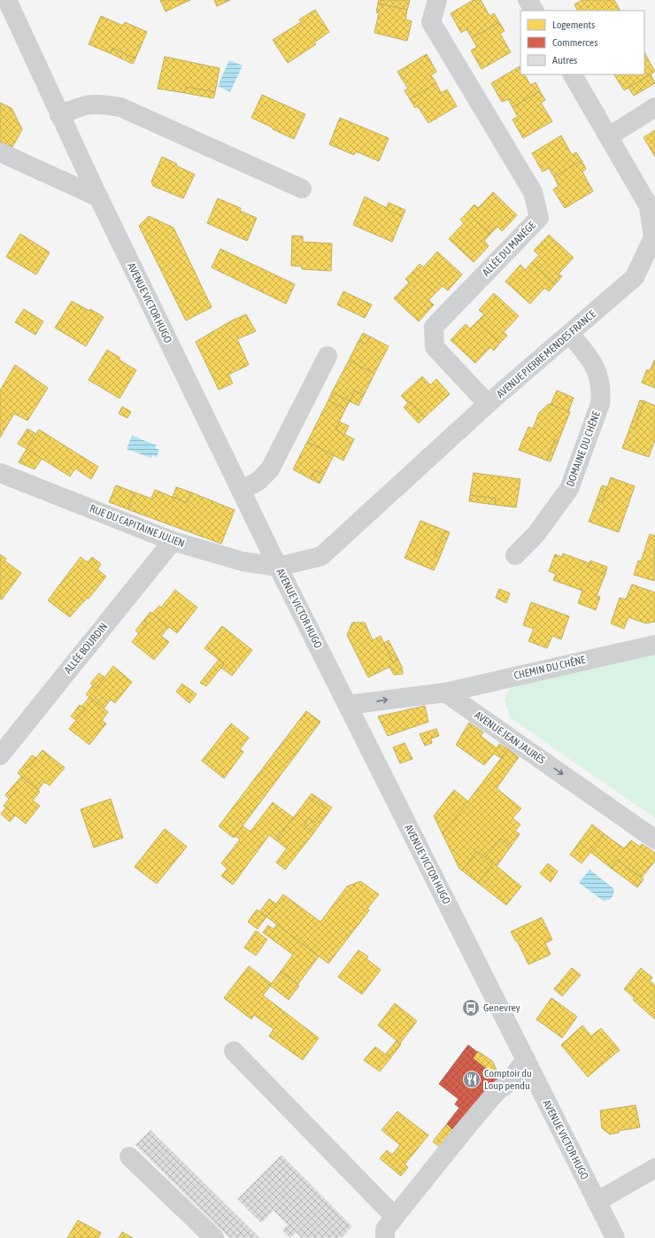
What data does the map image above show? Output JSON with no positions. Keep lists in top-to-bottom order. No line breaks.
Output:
{"streets":{"street":["ALLÉE DU MANÈGE","AVENUE VICTOR HUGO","AVENUE PIERRE MENDES FRANCE","DOMAINE DU CHÊNE","RUE DU CAPITAINE JULIEN","ALLÉE BOURDIN","CHEMIN DU CHÊNE","AVENUE JEAN JAURÈS"]},"crossings":[["ALLÉE DU MANÈGE","AVENUE PIERRE MENDES FRANCE"],["AVENUE VICTOR HUGO","AVENUE PIERRE MENDES FRANCE"],["AVENUE VICTOR HUGO","RUE DU CAPITAINE JULIEN"],["AVENUE PIERRE MENDES FRANCE","DOMAINE DU CHÊNE"],["AVENUE PIERRE MENDES FRANCE","RUE DU CAPITAINE JULIEN"],["RUE DU CAPITAINE JULIEN","ALLÉE BOURDIN"],["CHEMIN DU CHÊNE","AVENUE JEAN JAURÈS"]],"one_way":["AVENUE JEAN JAURÈS"],"places":{"bus stop":["Genevrey"],"restaurant":["Comptoir du Loup pendu"]},"legend":["Logements","Commerces","Autres"]}
